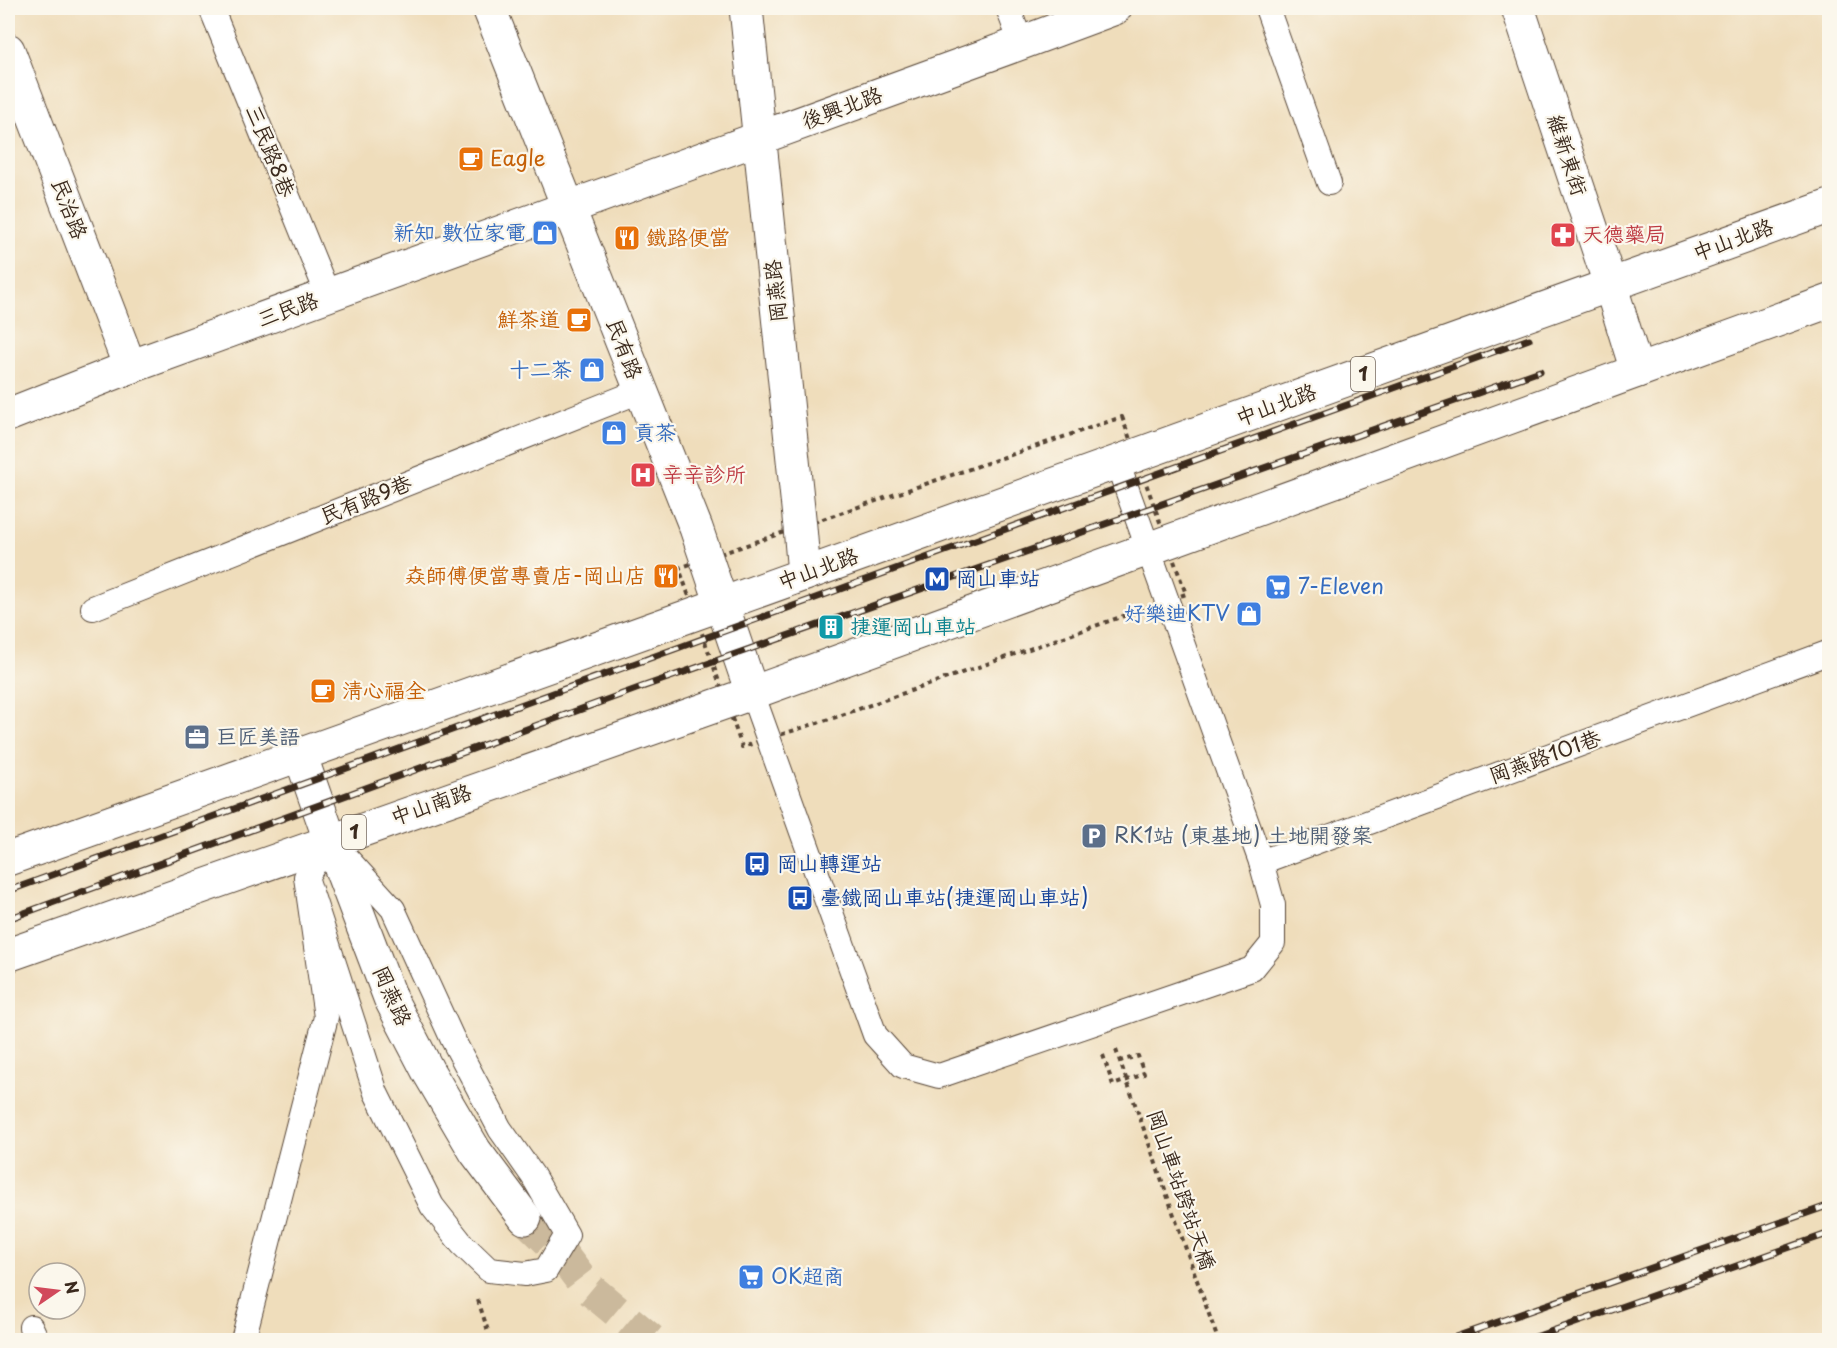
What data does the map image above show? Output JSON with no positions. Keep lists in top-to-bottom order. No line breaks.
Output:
{"streets":{"street":["後興北路","維新東街","民治路","中山北路","岡燕路","三民路","民有路","1","中山南路"],"lane":["三民路8巷","民有路9巷","岡燕路101巷"],"path":["岡山車站跨站天橋"]},"crossings":[["後興北路","岡燕路"],["後興北路","三民路"],["後興北路","民有路"],["三民路8巷","三民路"],["維新東街","中山北路"],["維新東街","1"],["民治路","三民路"],["中山北路","岡燕路"],["中山北路","民有路"],["中山北路","1"],["岡燕路","1"],["岡燕路","中山南路"],["三民路","民有路"],["民有路","1"],["民有路","民有路9巷"],["民有路","中山南路"],["1","中山南路"]],"places":{"cafe":["Eagle","鮮茶道","清心福全"],"shop":["新知 數位家電","十二茶","貢茶","好樂迪KTV"],"pharmacy":["天德藥局"],"restaurant":["鐵路便當","𡘙師傅便當專賣店-岡山店"],"hospital":["辛辛診所"],"metro station":["岡山車站"],"supermarket":["7-Eleven","OK超商"],"building":["捷運岡山車站"],"office":["巨匠美語"],"parking":["RK1站 (東基地) 土地開發案"],"bus stop":["岡山轉運站","臺鐵岡山車站(捷運岡山車站)"]},"north":"right"}
